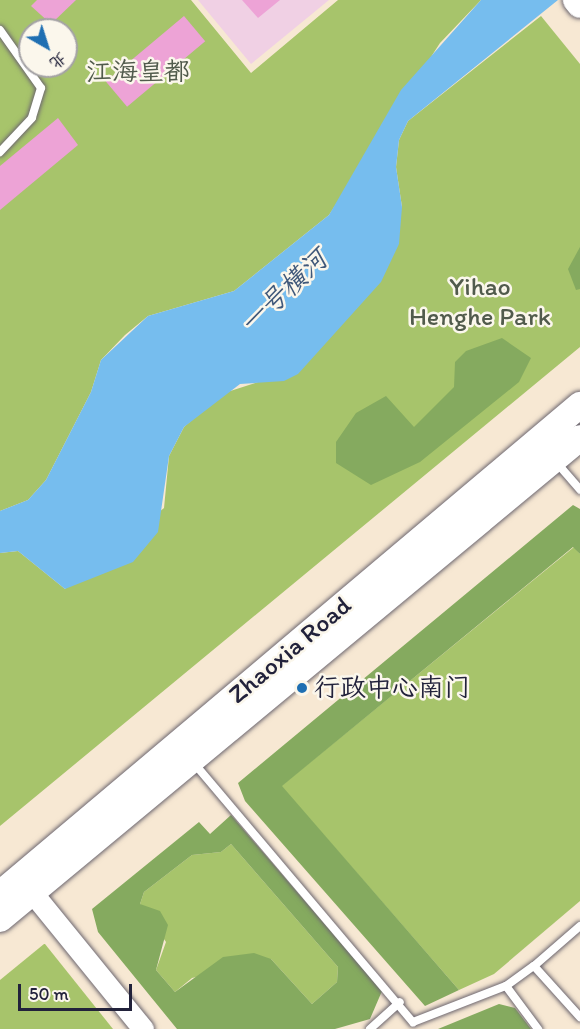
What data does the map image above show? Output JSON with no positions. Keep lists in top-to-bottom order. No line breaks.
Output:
{"streets":{"main road":["Zhaoxia Road"]},"water":["一号横河"],"parks":["江海皇都","Yihao Henghe Park"],"places":["行政中心南门"],"scale_bar":"50 m","north":"bottom right"}
